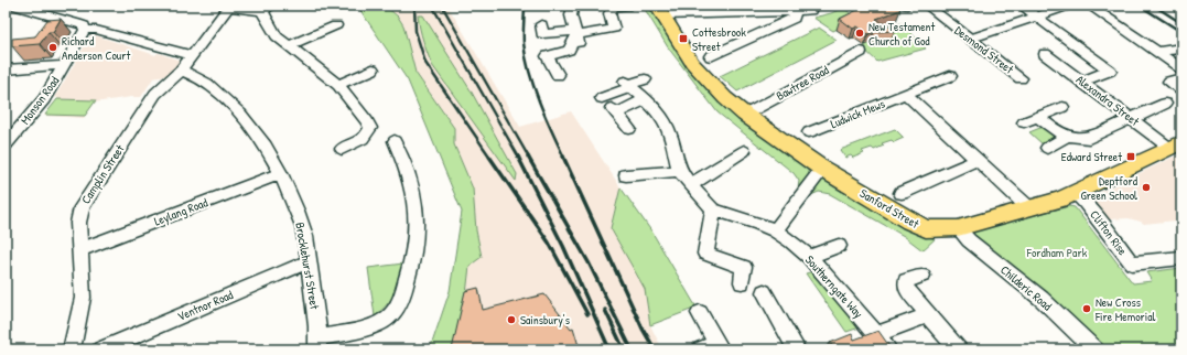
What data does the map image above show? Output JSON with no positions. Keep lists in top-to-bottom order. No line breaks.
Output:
{"streets":{"main road":["Sanford Street"],"street":["Desmond Street","Bawtree Road","Monson Road","Alexandra Street","Ludwick Mews","Camplin Street","Leylang Road","Clifton Rise","Brocklehurst Street","Southerngate Way","Childeric Road","Ventnor Road"]},"crossings":[["Bawtree Road","Sanford Street"],["Alexandra Street","Sanford Street"],["Camplin Street","Leylang Road"],["Camplin Street","Brocklehurst Street"],["Sanford Street","Clifton Rise"],["Sanford Street","Childeric Road"],["Leylang Road","Brocklehurst Street"],["Brocklehurst Street","Ventnor Road"]],"parks":["Fordham Park"],"places":{"other":["New Testament Church of God","Richard Anderson Court","Deptford Green School","New Cross Fire Memorial","Sainsbury's"],"transit":["Cottesbrook Street","Edward Street"]}}
